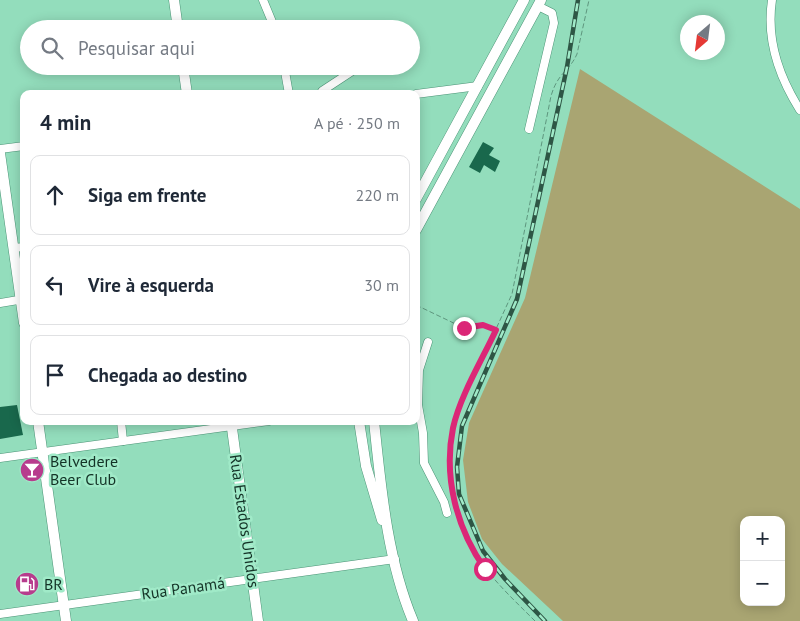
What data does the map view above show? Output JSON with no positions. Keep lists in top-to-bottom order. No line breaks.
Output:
{"streets":{"main road":["Rua Estados Unidos"],"street":["Rua Panamá"]},"crossings":[["Rua Estados Unidos","Rua Panamá"]],"places":{"bar":["Belvedere Beer Club"],"fuel station":["BR"]},"north":"bottom left","page":{"search":"Pesquisar aqui","heading":["4 min","A pé · 250 m"],"list":[["Siga em frente","220 m"],["Vire à esquerda","30 m"],"Chegada ao destino"],"map_buttons":["+","−"]}}
